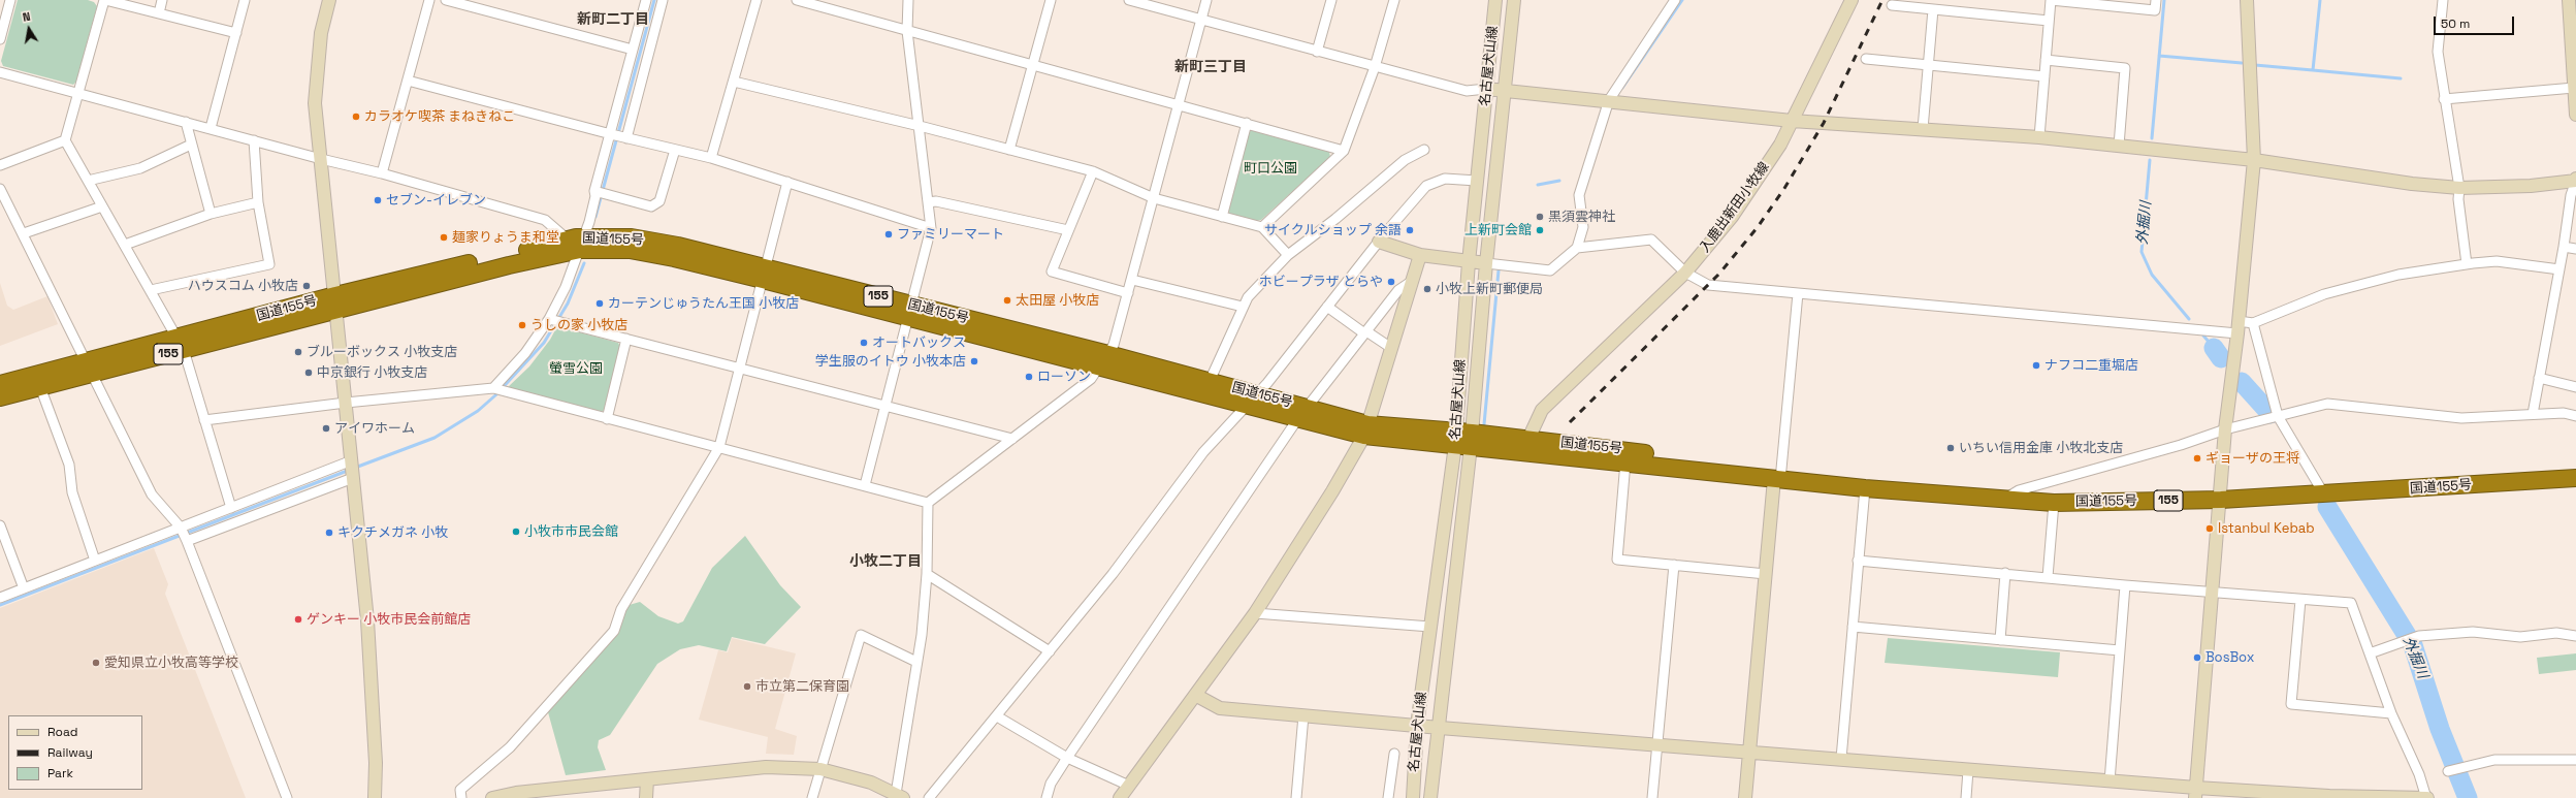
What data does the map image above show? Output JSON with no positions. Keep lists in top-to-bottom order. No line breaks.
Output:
{"streets":{"highway":["国道155号","155"],"street":["名古屋犬山線","入鹿出新田小牧線"]},"crossings":[["名古屋犬山線","国道155号"],["入鹿出新田小牧線","国道155号"]],"districts":["新町二丁目","新町三丁目","小牧二丁目"],"water":["外掘川"],"parks":["町口公園","螢雪公園"],"places":["カラオケ喫茶 まねきねこ","セブン-イレブン","黒須雲神社","サイクルショップ 余語","上新町会館","ファミリーマート","麺家りょうま和堂","ホビープラザ とらや","ハウスコム 小牧店","小牧上新町郵便局","太田屋 小牧店","カーテンじゅうたん王国 小牧店","うしの家 小牧店","オートバックス","ブルーボックス 小牧支店","学生服のイトウ 小牧本店","ナフコ二重堀店","中京銀行 小牧支店","ローソン","アイワホーム","いちい信用金庫 小牧北支店","ギョーザの王将","Istanbul Kebab","小牧市市民会館","キクチメガネ 小牧","ゲンキー 小牧市民会前館店","BosBox","愛知県立小牧高等学校","市立第二保育園"],"legend":["Road","Railway","Park"],"scale_bar":"50 m","north":"top"}
